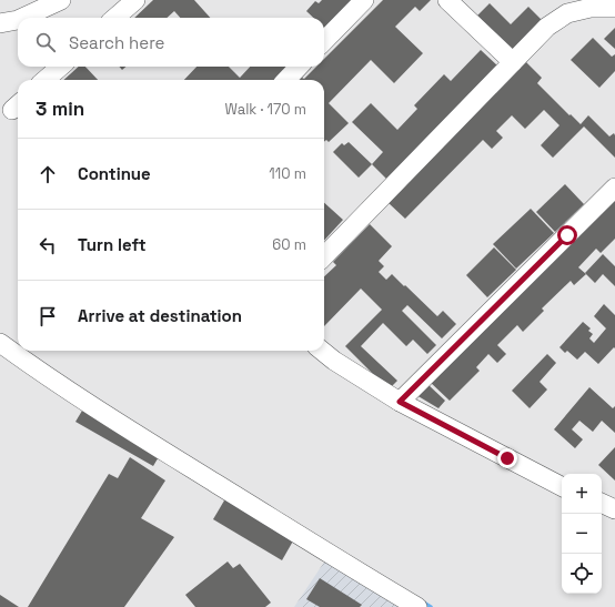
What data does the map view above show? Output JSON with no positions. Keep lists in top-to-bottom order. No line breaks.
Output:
{"page":{"search":"Search here","heading":["3 min","Walk · 170 m"],"list":[["Continue","110 m"],["Turn left","60 m"],"Arrive at destination"],"map_buttons":["+","−"]}}
